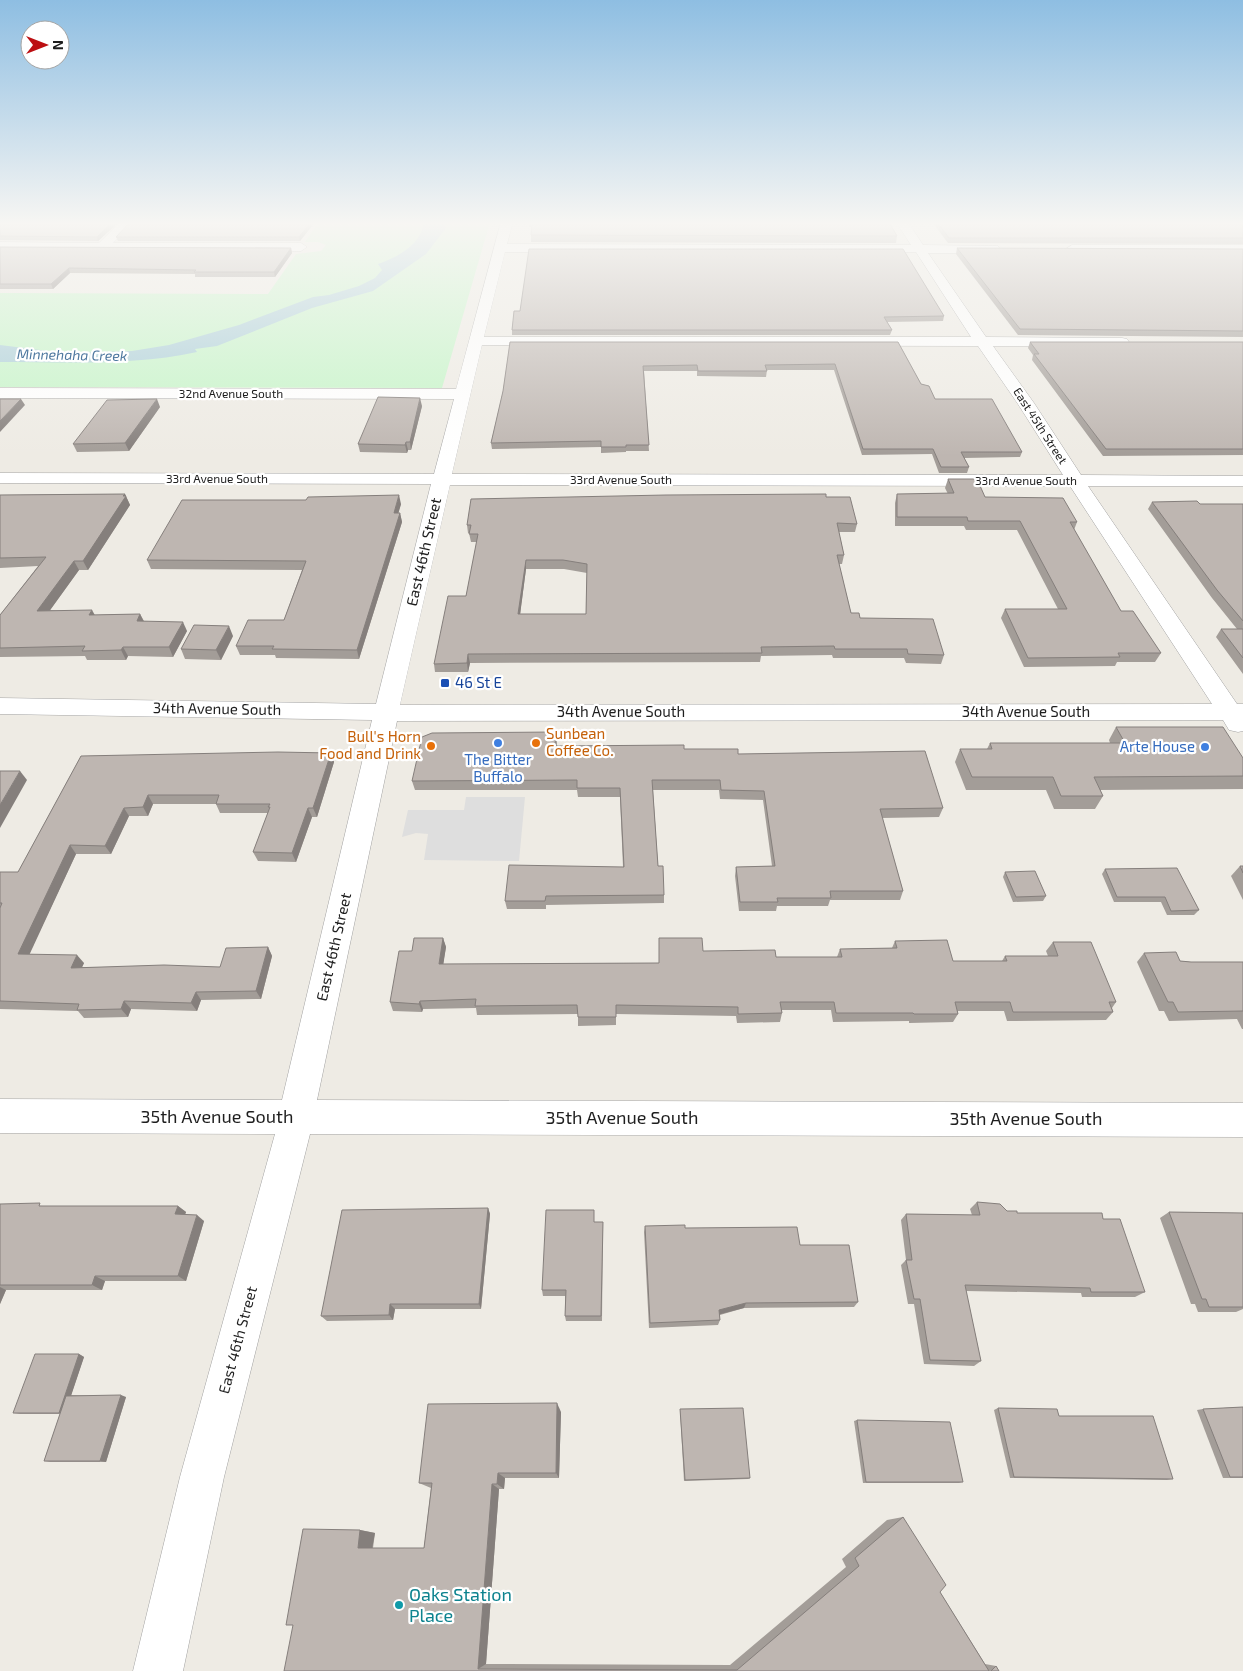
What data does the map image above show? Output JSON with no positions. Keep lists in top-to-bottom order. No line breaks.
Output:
{"streets":{"street":["32nd Avenue South","East 45th Street","33rd Avenue South","East 46th Street","34th Avenue South","35th Avenue South"]},"crossings":[["32nd Avenue South","East 46th Street"],["East 45th Street","33rd Avenue South"],["East 45th Street","34th Avenue South"],["33rd Avenue South","East 46th Street"],["East 46th Street","34th Avenue South"],["East 46th Street","35th Avenue South"]],"water":["Minnehaha Creek"],"places":{"transit":["46 St E"],"other":["The Bitter Buffalo","Sunbean Coffee Co.","Bull's Horn Food and Drink","Arte House","Oaks Station Place"]},"north":"right"}
